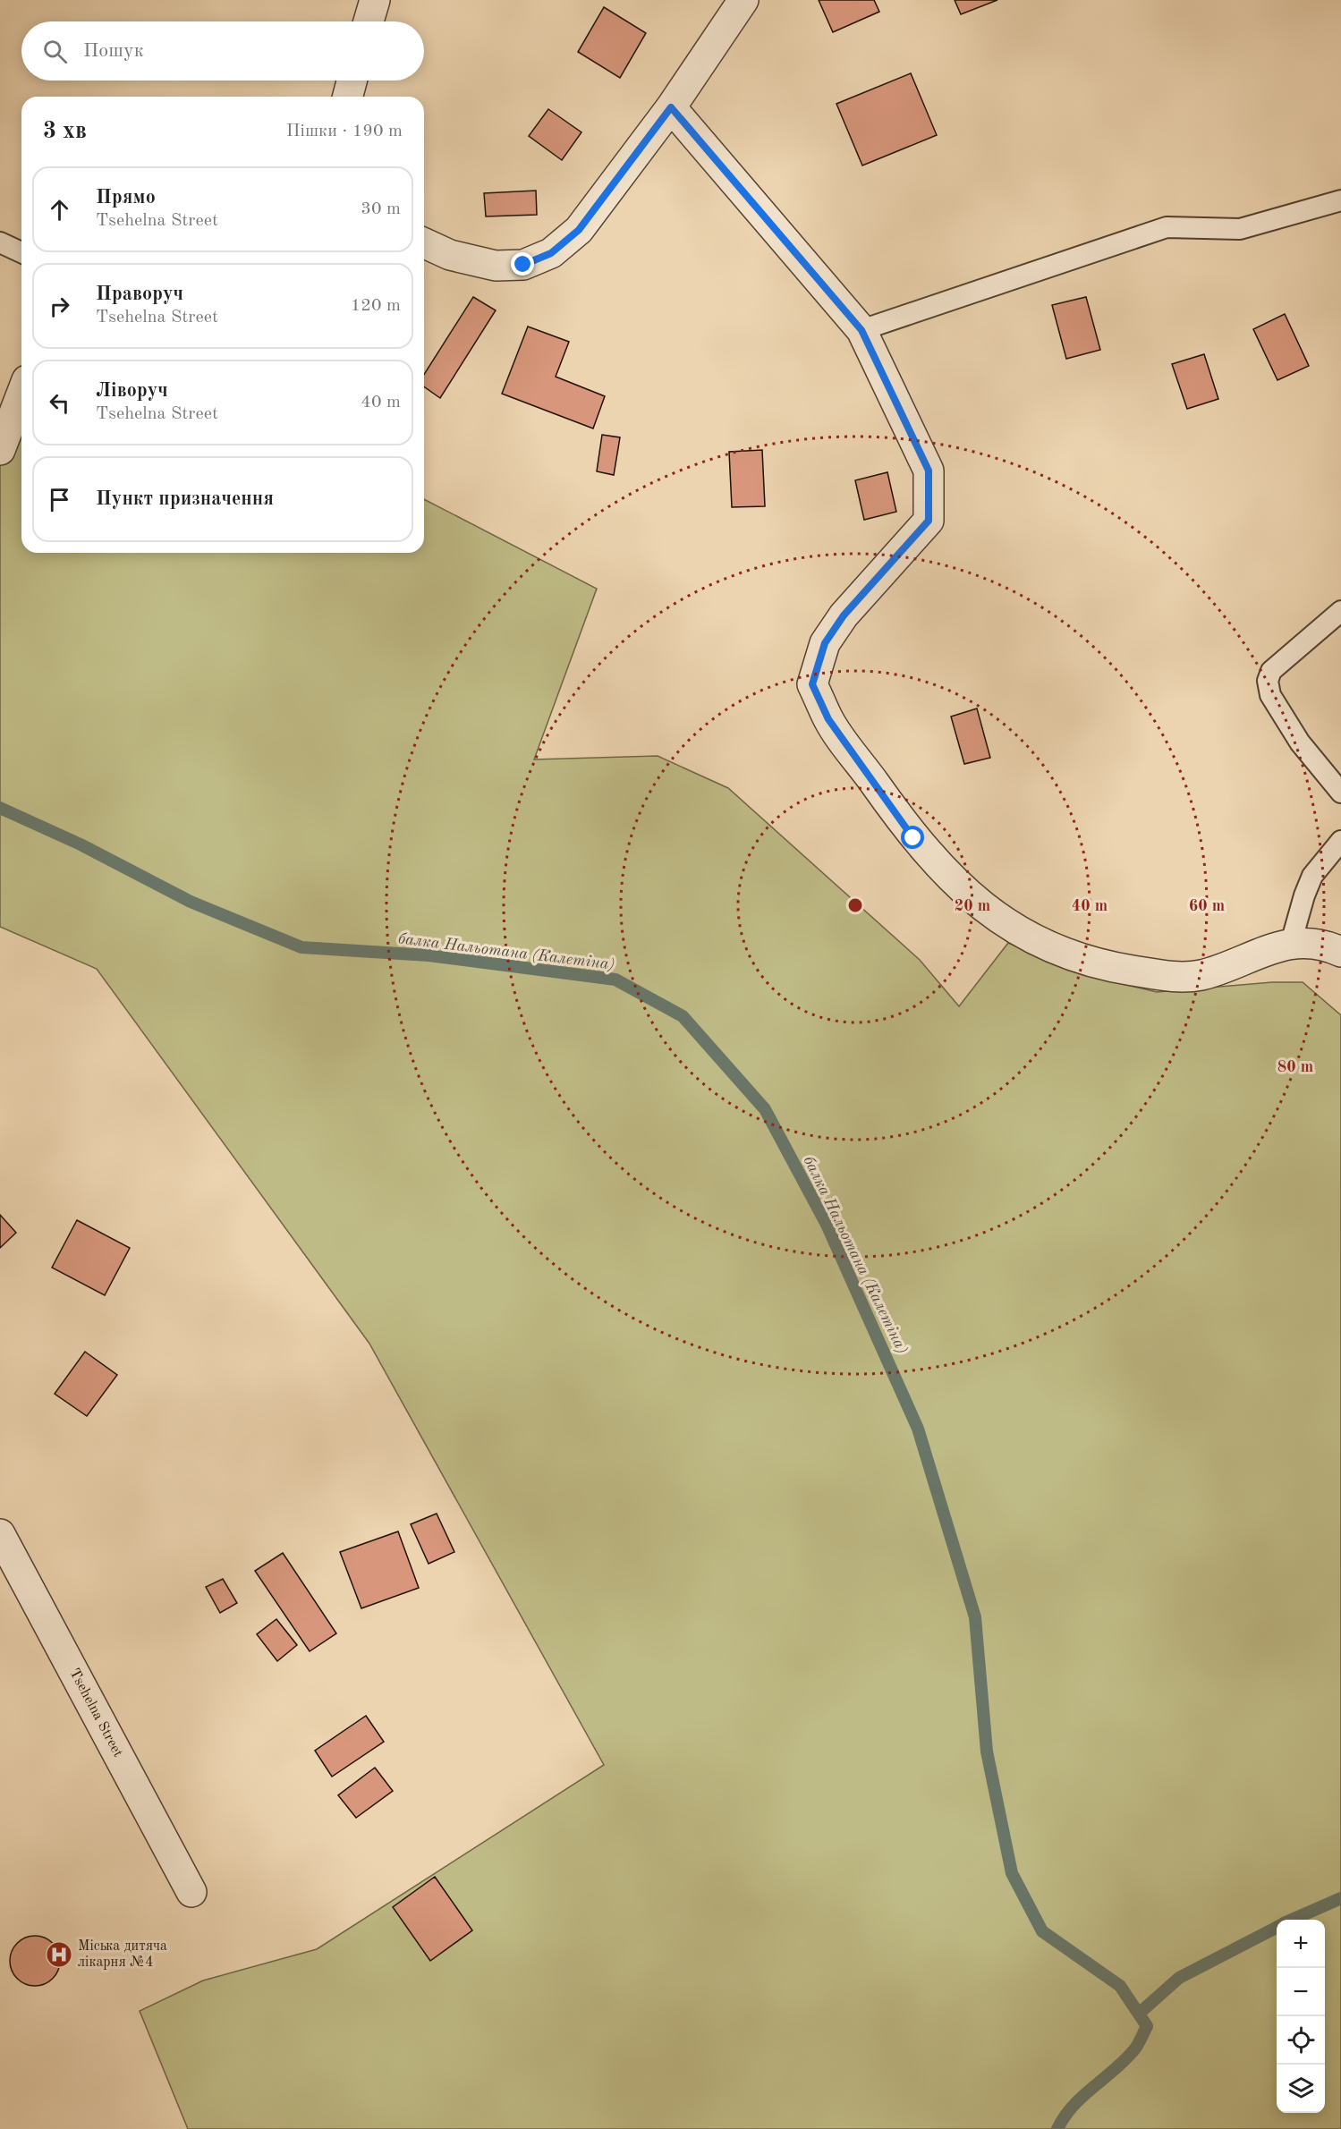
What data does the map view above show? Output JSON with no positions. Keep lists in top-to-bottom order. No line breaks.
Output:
{"streets":{"street":["Tsehelna Street"]},"water":["балка Нальотана (Калетіна)"],"places":{"hospital":["Міська дитяча лікарня №4"]},"page":{"search":"Пошук","heading":["3 хв","Пішки · 190 m"],"list":[["Прямо","Tsehelna Street","30 m"],["Праворуч","Tsehelna Street","120 m"],["Ліворуч","Tsehelna Street","40 m"],"Пункт призначення"],"map_buttons":["+","−"]},"rings":["20 m","40 m","60 m","80 m"]}
